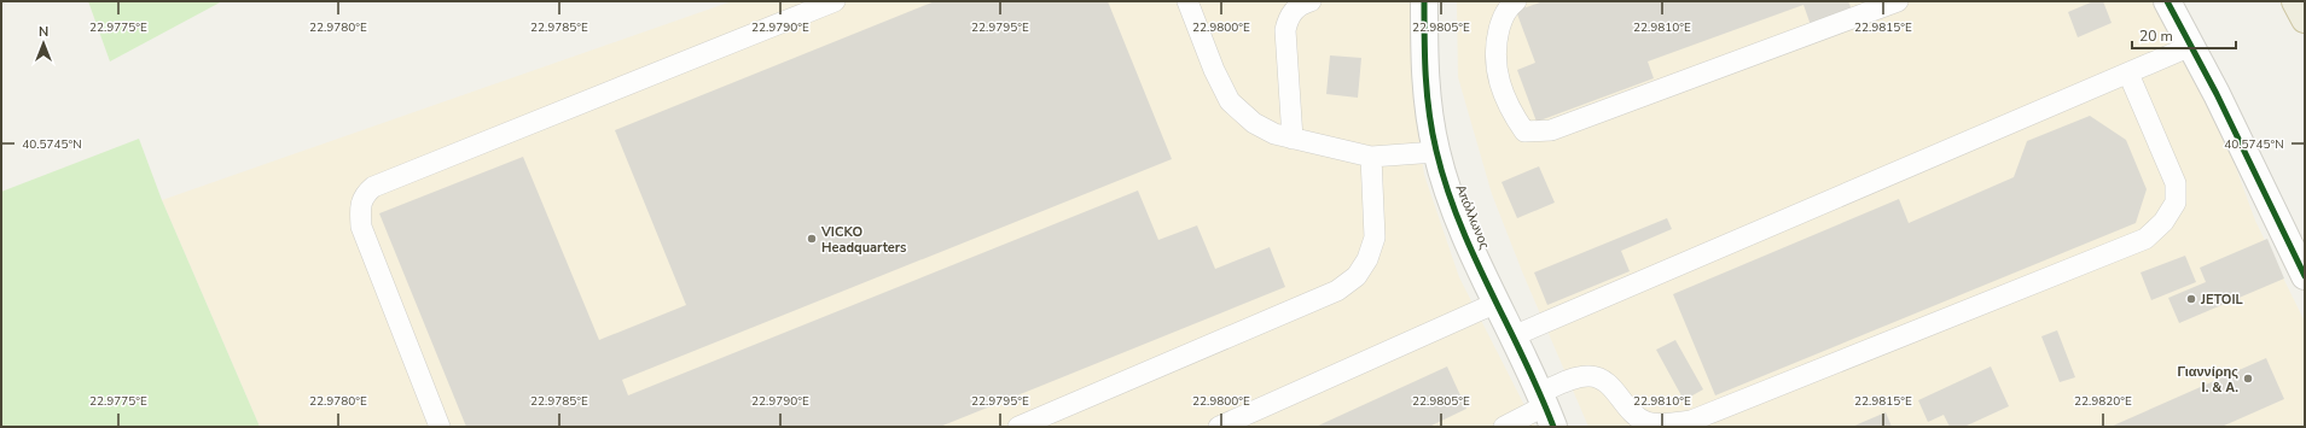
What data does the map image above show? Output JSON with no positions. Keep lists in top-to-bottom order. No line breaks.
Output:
{"streets":{"street":["Απόλλωνος"]},"places":["VICKO Headquarters","JETOIL","Γιαννίρης Ι. & Α."],"scale_bar":"20 m","north":"top","coordinates":["22.9775°E","22.9780°E","22.9785°E","22.9790°E","22.9795°E","22.9800°E","22.9805°E","22.9810°E","22.9815°E","40.5745°N","22.9820°E"]}
